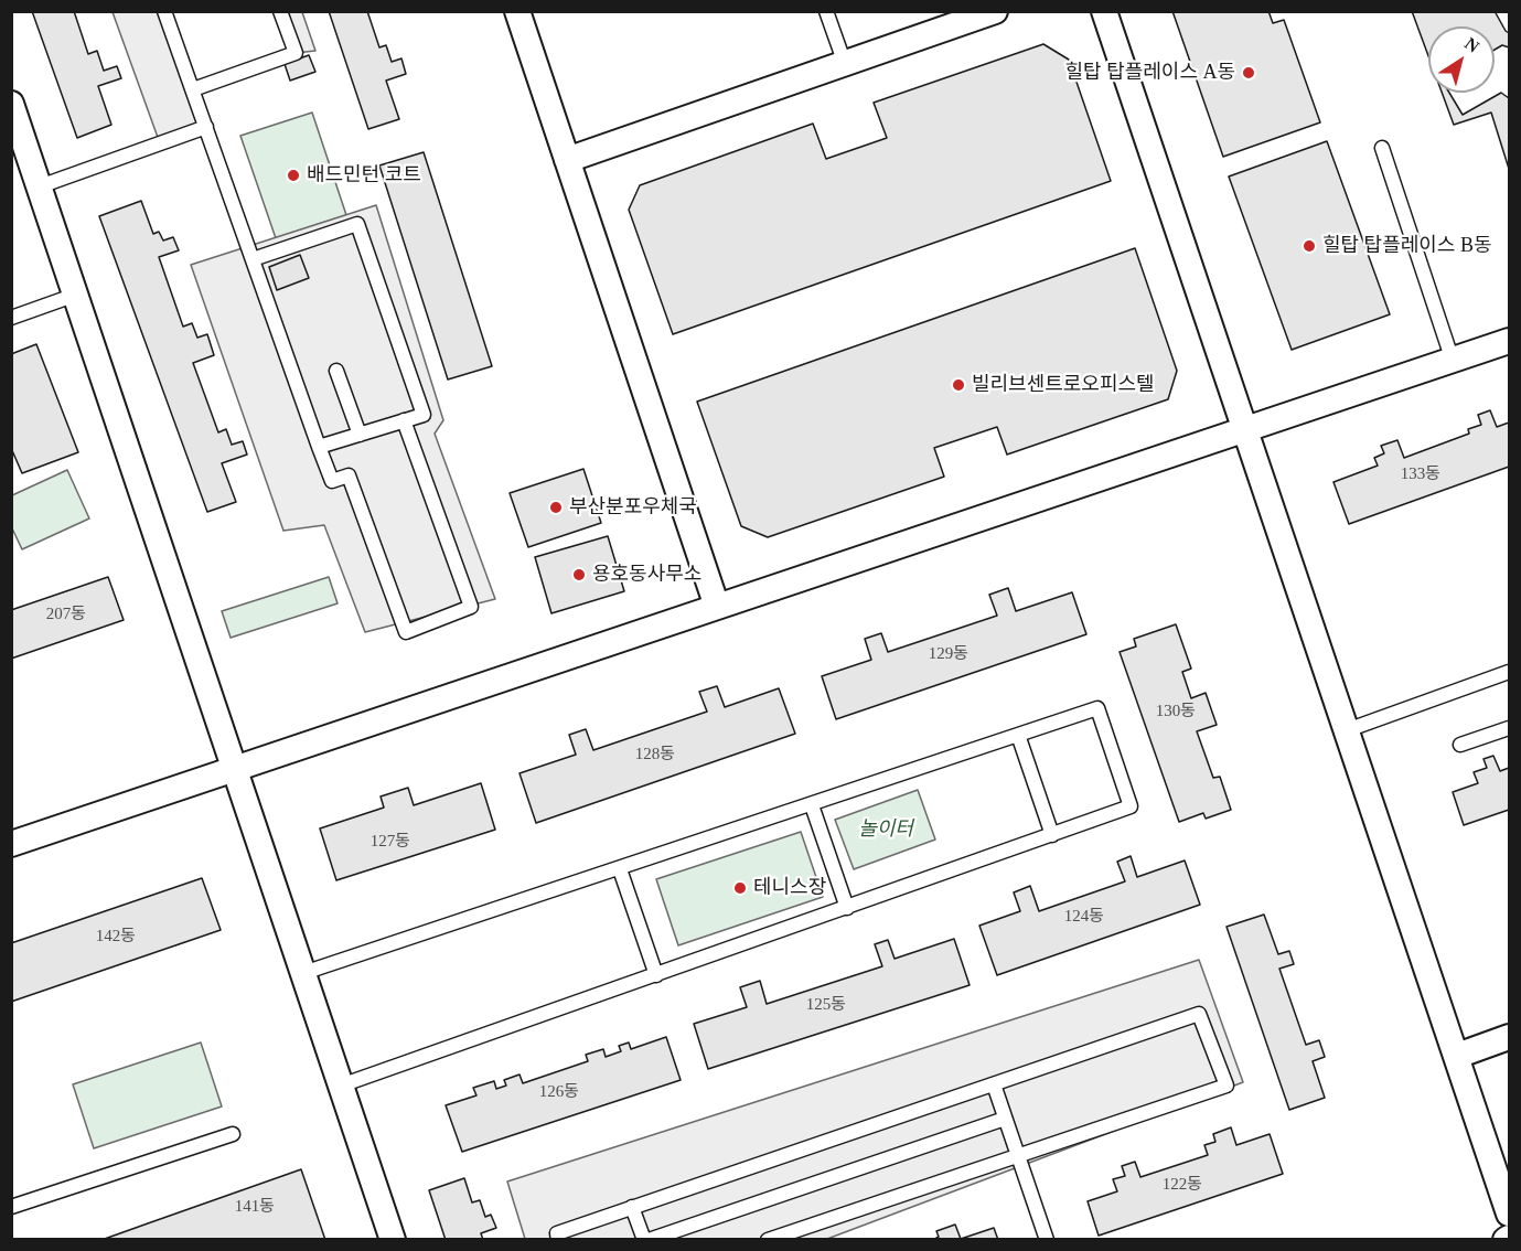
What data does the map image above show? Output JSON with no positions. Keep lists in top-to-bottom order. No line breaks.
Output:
{"parks":["놀이터"],"places":["힐탑 탑플레이스 A동","배드민턴 코트","힐탑 탑플레이스 B동","빌리브센트로오피스텔","부산분포우체국","용호동사무소","테니스장"],"house_numbers":["133동","207동","129동","130동","128동","127동","124동","142동","125동","126동","122동","141동"],"north":"top right"}
